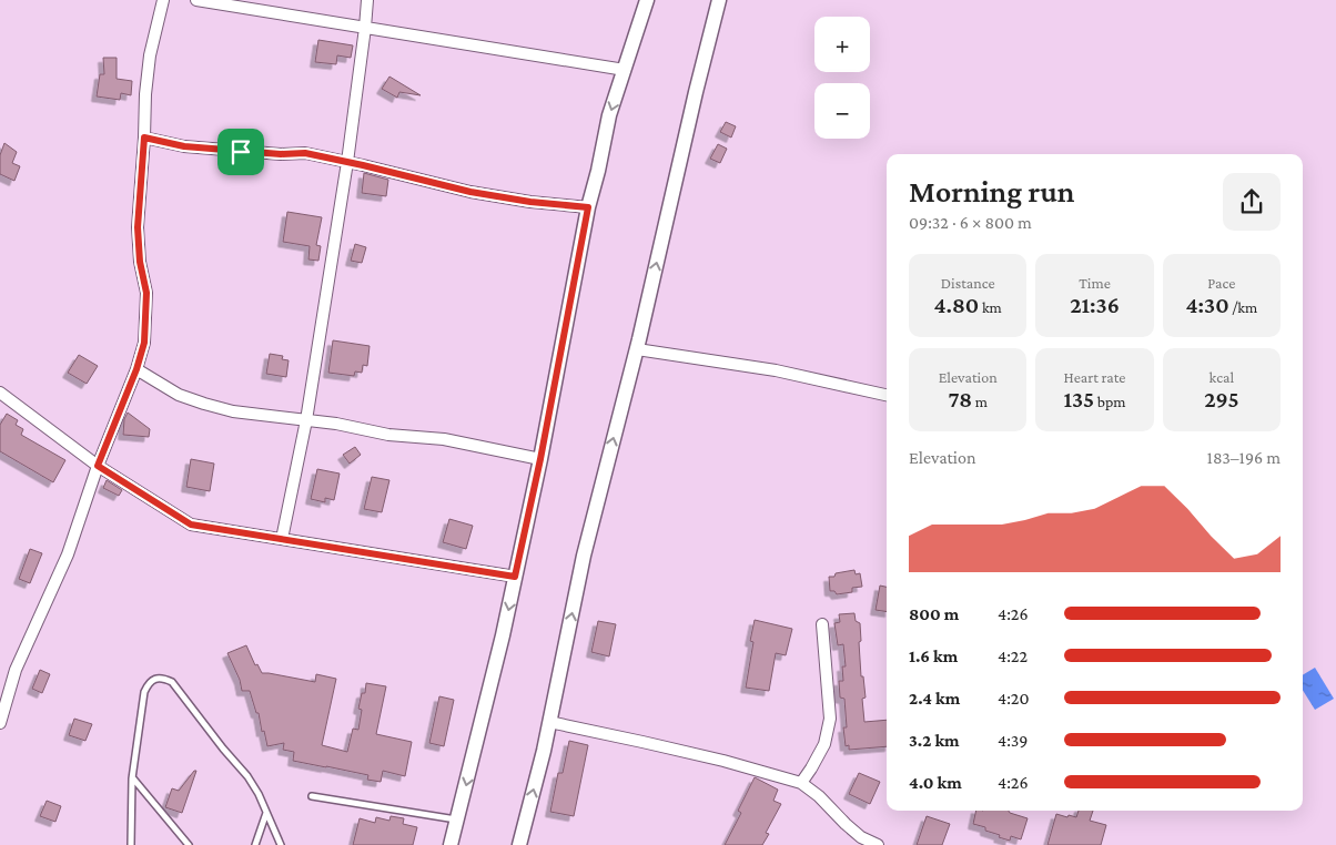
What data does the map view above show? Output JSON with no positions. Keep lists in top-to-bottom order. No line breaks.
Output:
{"page":{"map_buttons":["+","−"],"heading":["Morning run","09:32 · 6 × 800 m"],"stats":[["Distance","4.80 km"],["Time","21:36"],["Pace","4:30 /km"],["Elevation","78 m"],["Heart rate","135 bpm"],["kcal","295"]],"chart":["Elevation","183–196 m"],"list":[{"name":"800 m","note":"4:26"},{"name":"1.6 km","note":"4:22"},{"name":"2.4 km","note":"4:20"},{"name":"3.2 km","note":"4:39"},{"name":"4.0 km","note":"4:26"}]}}
